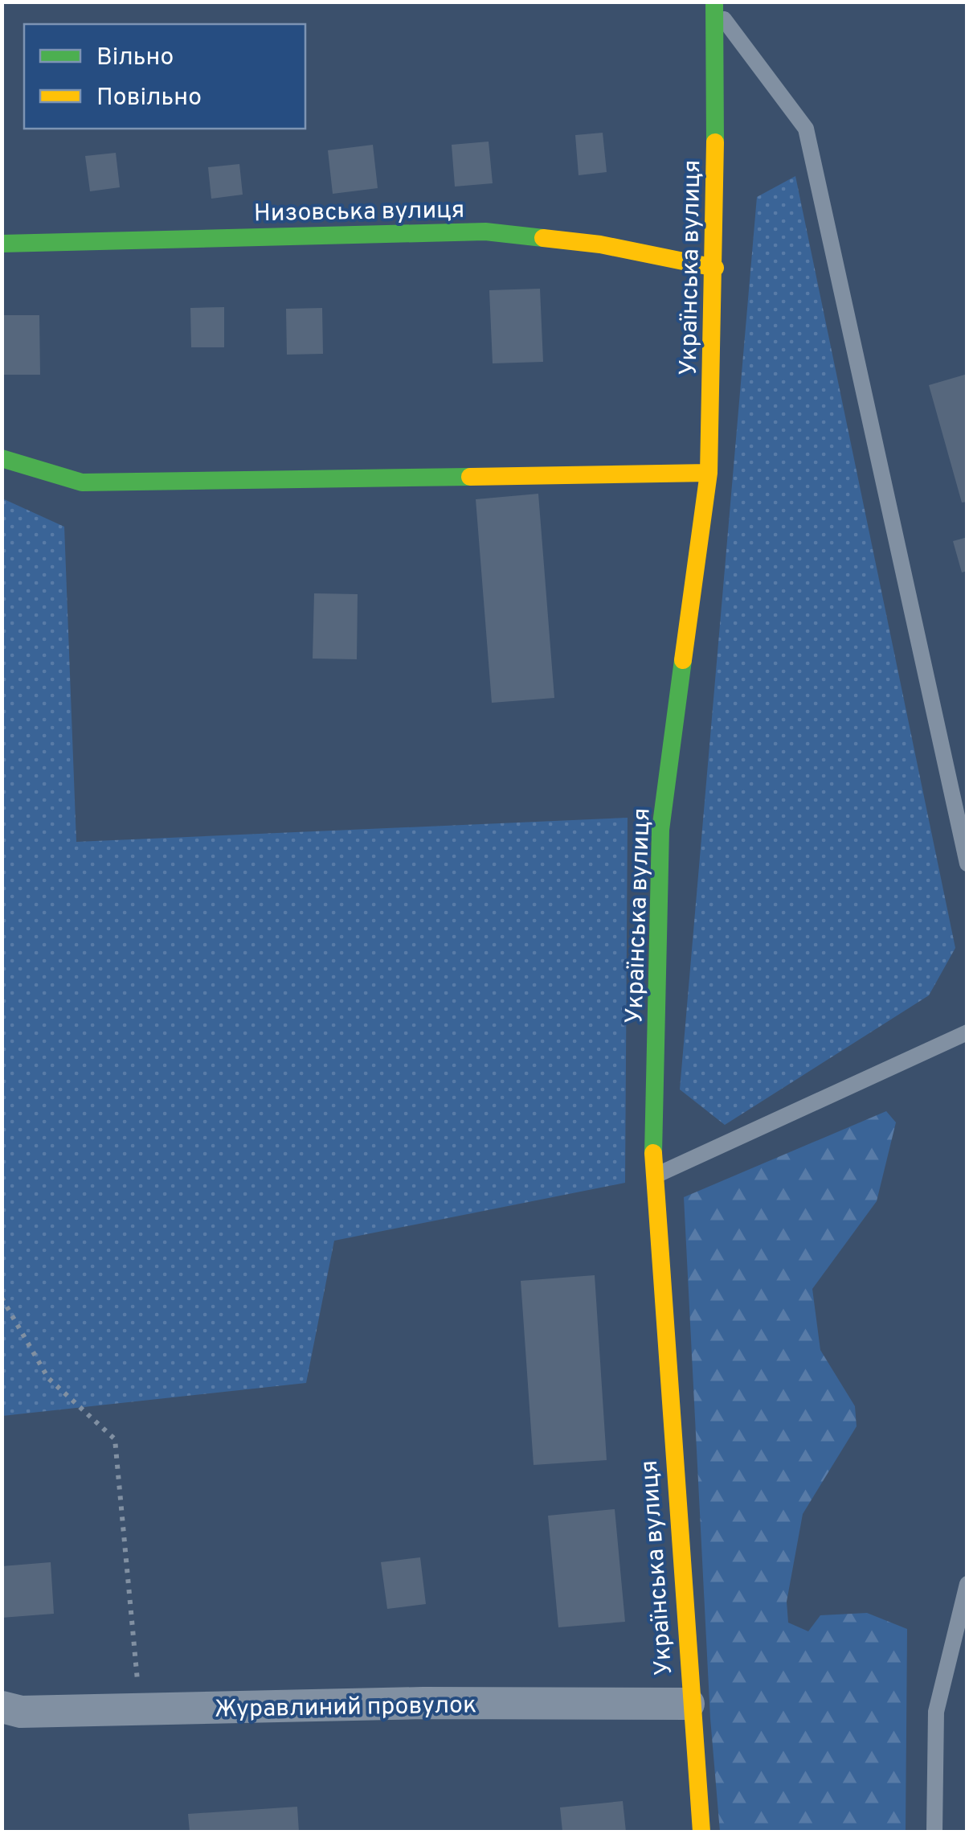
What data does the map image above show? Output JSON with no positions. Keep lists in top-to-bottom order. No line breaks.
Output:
{"streets":{"street":["Низовська вулиця","Українська вулиця","Журавлиний провулок"]},"crossings":[["Низовська вулиця","Українська вулиця"],["Українська вулиця","Журавлиний провулок"]],"legend":["Вільно","Повільно"]}
